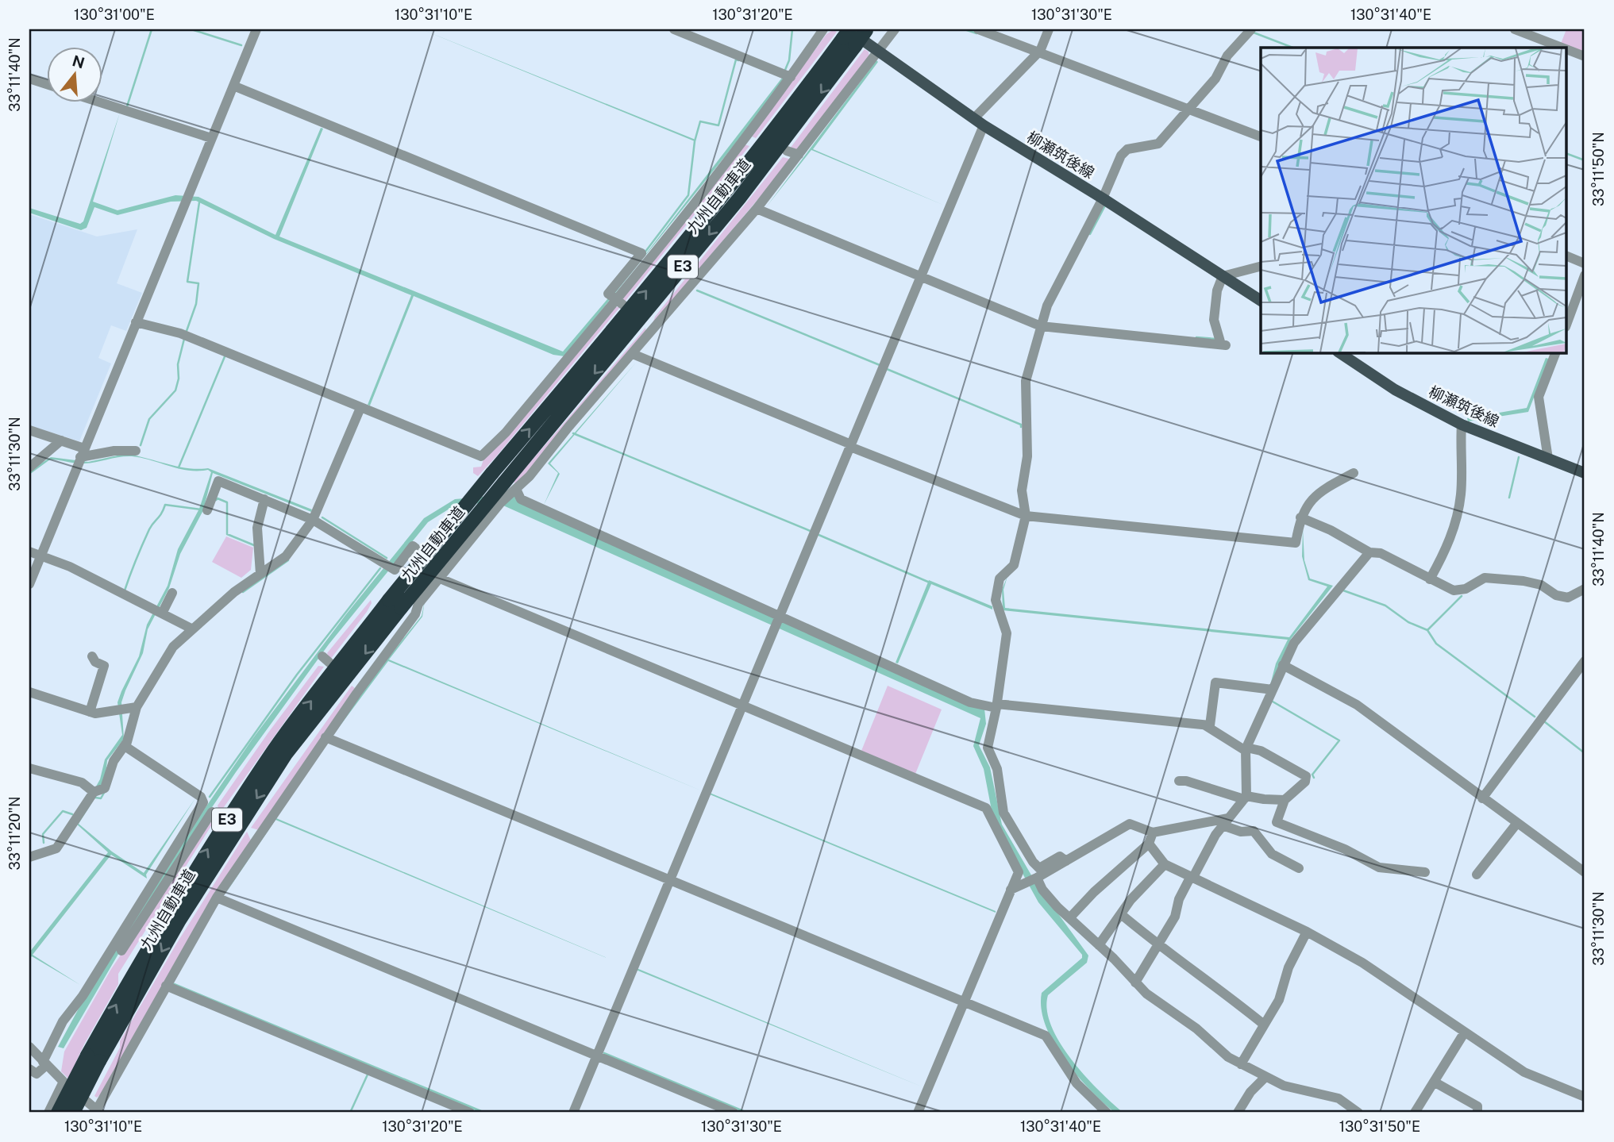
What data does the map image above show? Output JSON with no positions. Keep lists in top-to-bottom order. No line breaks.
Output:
{"streets":{"highway":["九州自動車道","E3"],"main road":["柳瀬筑後線"]},"crossings":[["柳瀬筑後線","九州自動車道"]],"north":"top","coordinates":["130°31'00\"E","130°31'10\"E","130°31'20\"E","130°31'30\"E","130°31'40\"E","33°11'40\"N","33°11'50\"N","33°11'30\"N","33°11'20\"N","130°31'50\"E"]}
